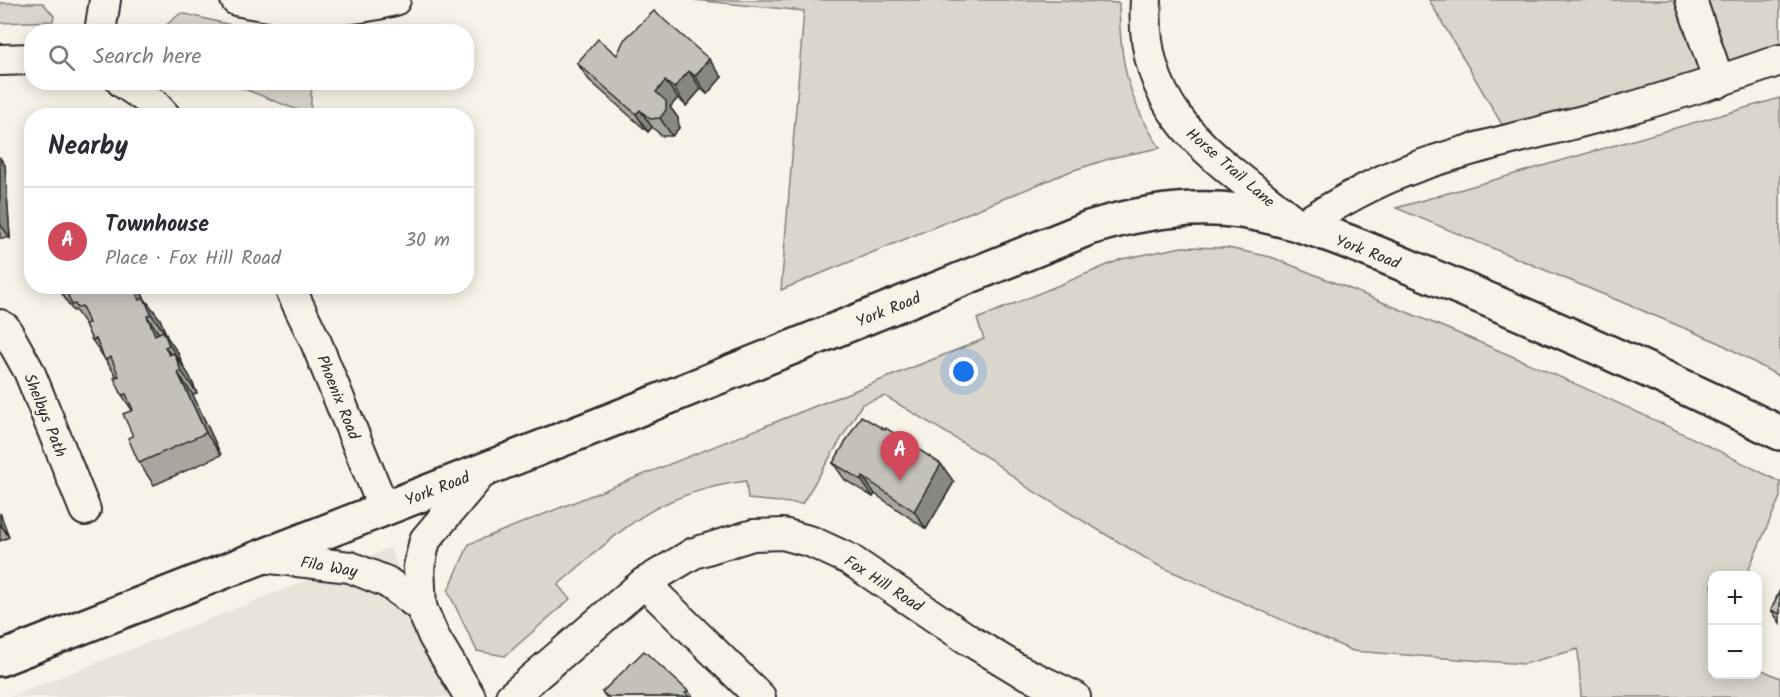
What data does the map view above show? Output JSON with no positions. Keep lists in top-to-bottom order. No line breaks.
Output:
{"streets":{"main road":["York Road"],"street":["Horse Trail Lane","Phoenix Road","Shelbys Path","Fila Way","Fox Hill Road"]},"crossings":[["Horse Trail Lane","York Road"],["York Road","Phoenix Road"],["York Road","Fila Way"]],"page":{"search":"Search here","heading":"Nearby","list":[{"mark":"A","name":"Townhouse","note":"Place · Fox Hill Road","value":"30 m"}],"pins":"A","map_buttons":["+","−"]}}
